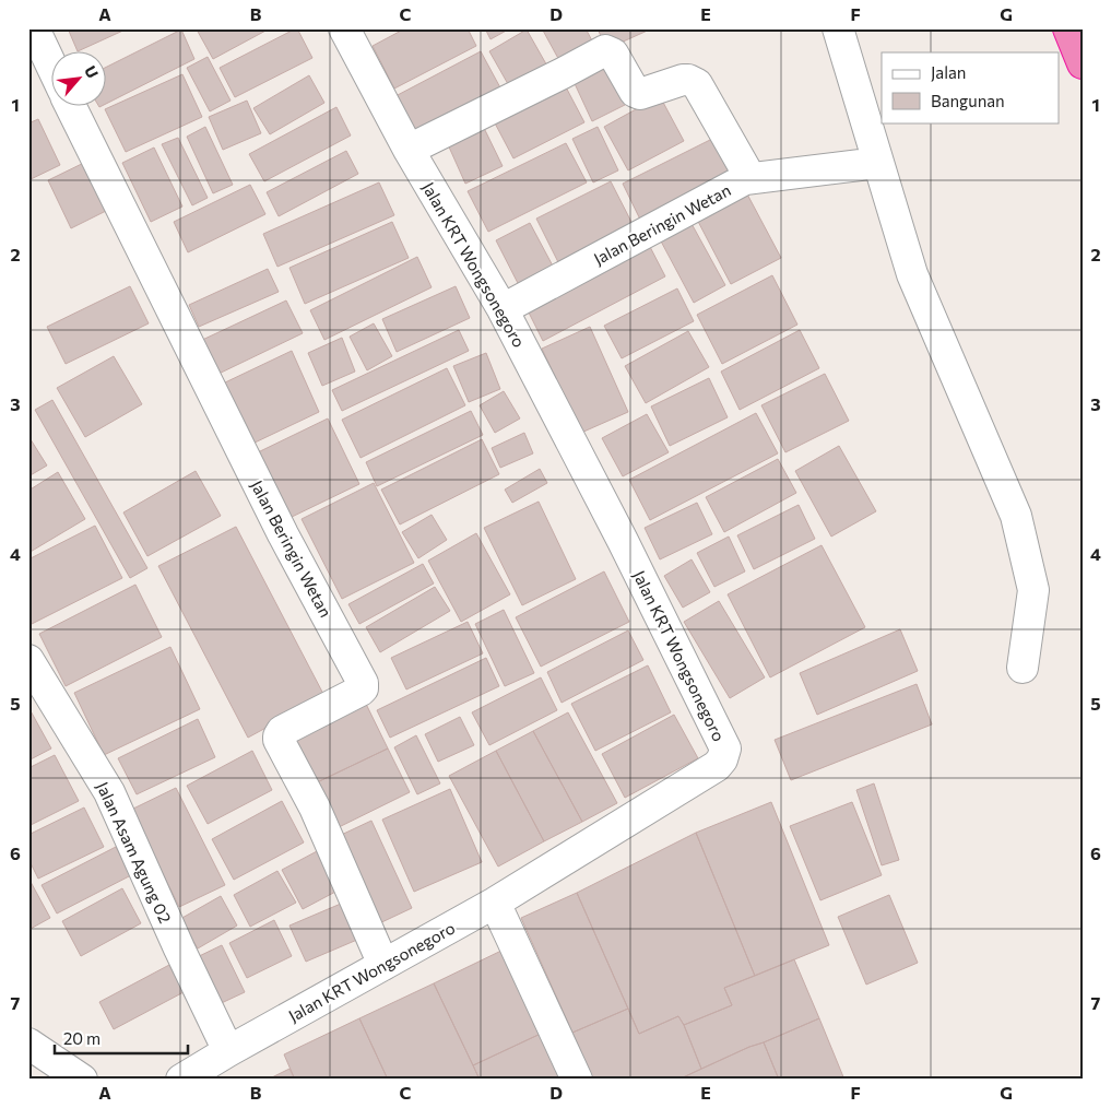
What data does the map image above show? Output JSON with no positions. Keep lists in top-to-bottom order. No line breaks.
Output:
{"streets":{"street":["Jalan Beringin Wetan","Jalan KRT Wongsonegoro","Jalan Asam Agung 02"]},"crossings":[["Jalan Beringin Wetan","Jalan KRT Wongsonegoro"],["Jalan KRT Wongsonegoro","Jalan Asam Agung 02"]],"legend":["Jalan","Bangunan"],"scale_bar":"20 m","north":"top right","grid":{"columns":["A","B","C","D","E","F","G"],"rows":["1","2","3","4","5","6","7"]}}
